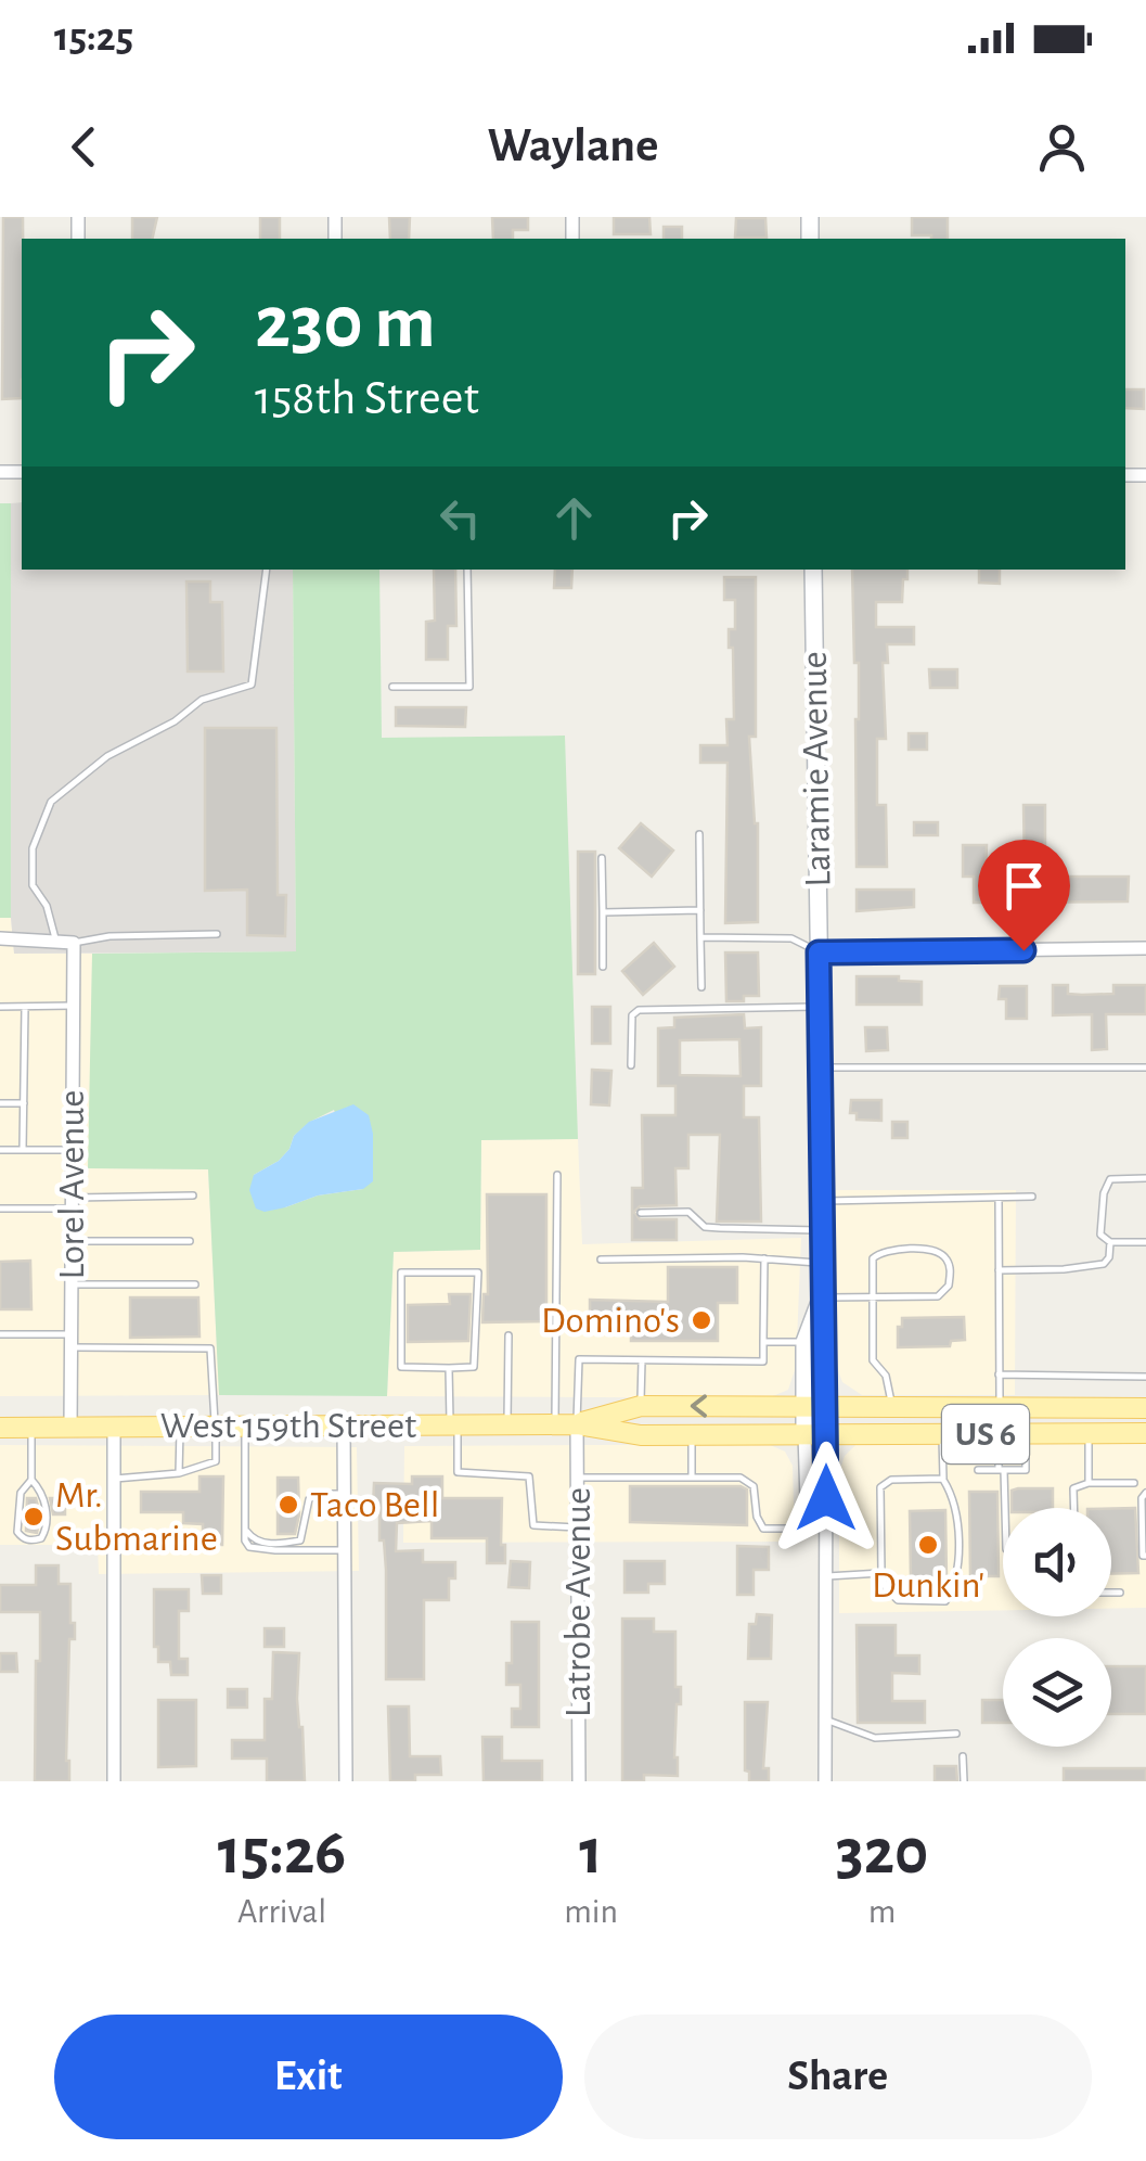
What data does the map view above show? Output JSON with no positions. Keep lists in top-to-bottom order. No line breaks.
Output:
{"streets":{"main road":["West 159th Street","US 6"],"street":["Laramie Avenue","Lorel Avenue","Latrobe Avenue"]},"crossings":[["Laramie Avenue","West 159th Street"],["Lorel Avenue","West 159th Street"],["West 159th Street","Latrobe Avenue"]],"places":["Domino's","Taco Bell","Mr. Submarine","Dunkin'"],"page":{"status":"15:25","header":"Waylane","turn":["230 m","158th Street"],"eta":["15:26","Arrival","1","min","320","m"],"buttons":["Exit","Share"]}}
